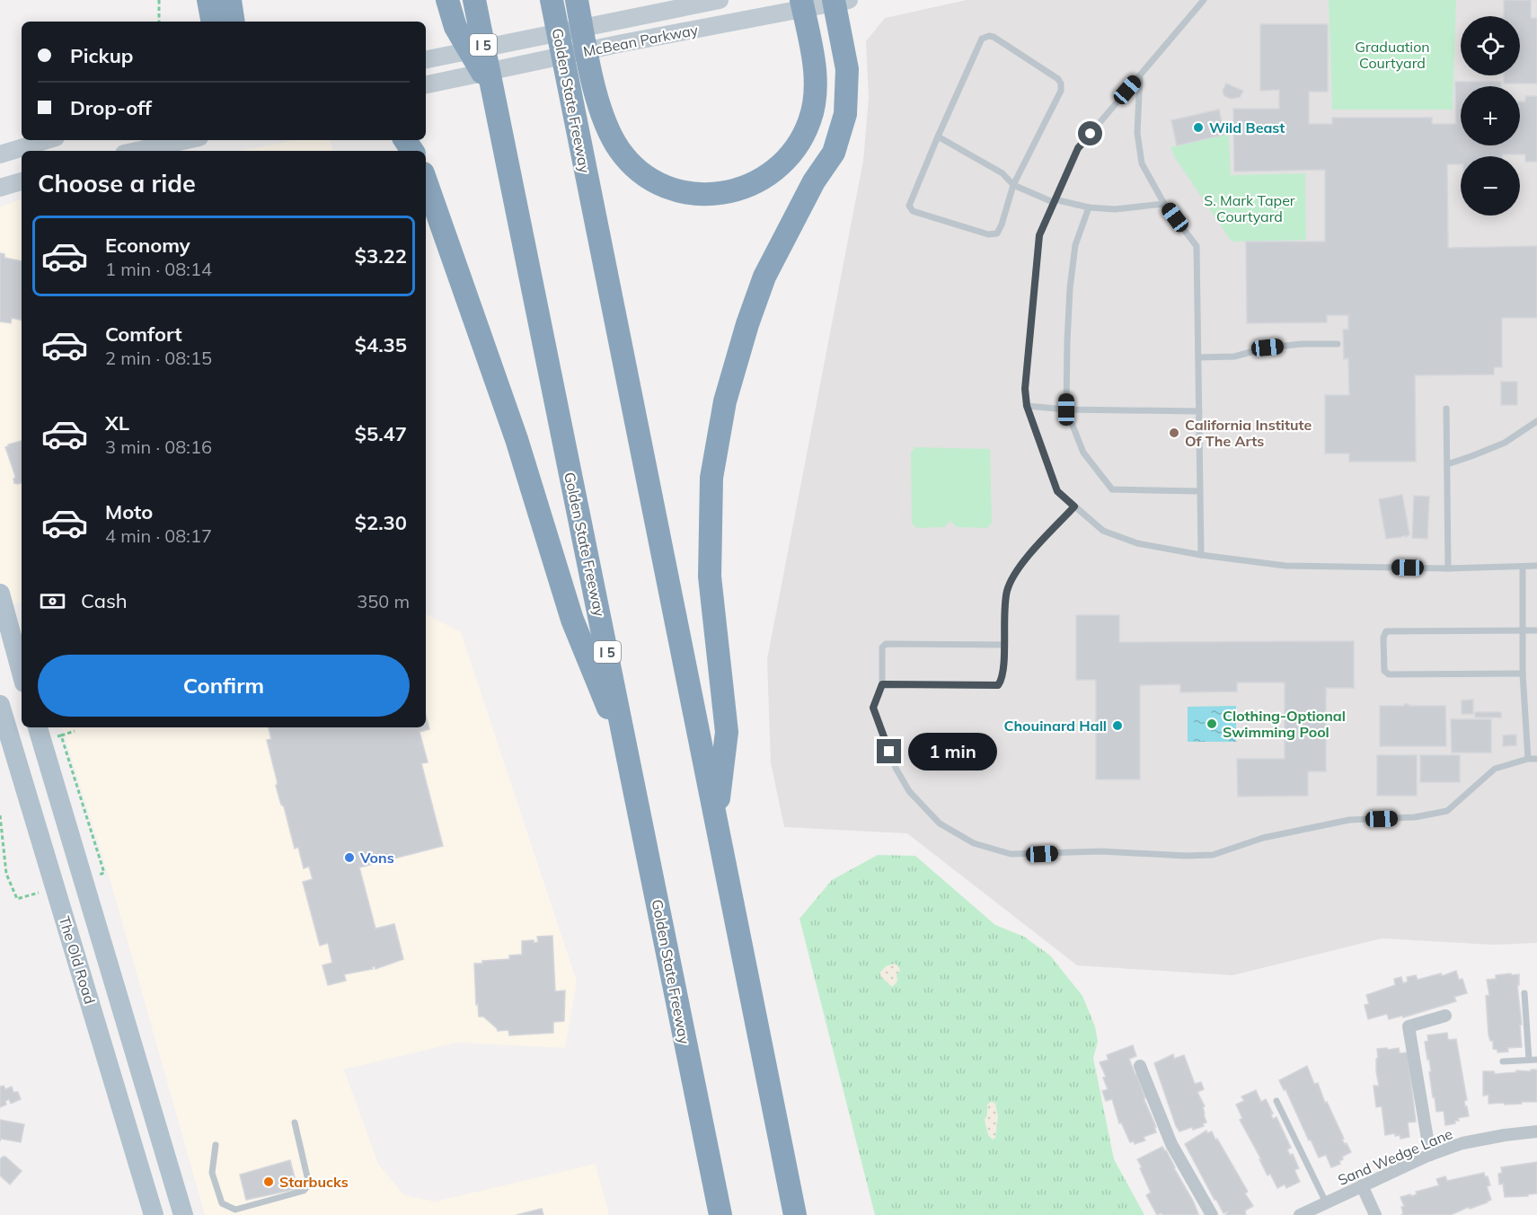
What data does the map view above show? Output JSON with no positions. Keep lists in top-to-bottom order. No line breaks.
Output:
{"streets":{"highway":["I 5","Golden State Freeway"],"main road":["McBean Parkway","The Old Road"],"street":["Sand Wedge Lane"]},"parks":["Graduation Courtyard","S. Mark Taper Courtyard"],"places":["Wild Beast","California Institute Of The Arts","Clothing-Optional Swimming Pool","Chouinard Hall","Vons","Starbucks"],"page":{"map_buttons":["+","−"],"banner":["Pickup","Drop-off"],"heading":"Choose a ride","list":[{"name":"Economy","note":"1 min · 08:14","value":"$3.22"},{"name":"Comfort","note":"2 min · 08:15","value":"$4.35"},{"name":"XL","note":"3 min · 08:16","value":"$5.47"},{"name":"Moto","note":"4 min · 08:17","value":"$2.30"}],"pay":["Cash","350 m"],"buttons":"Confirm","bubble":"1 min"}}
